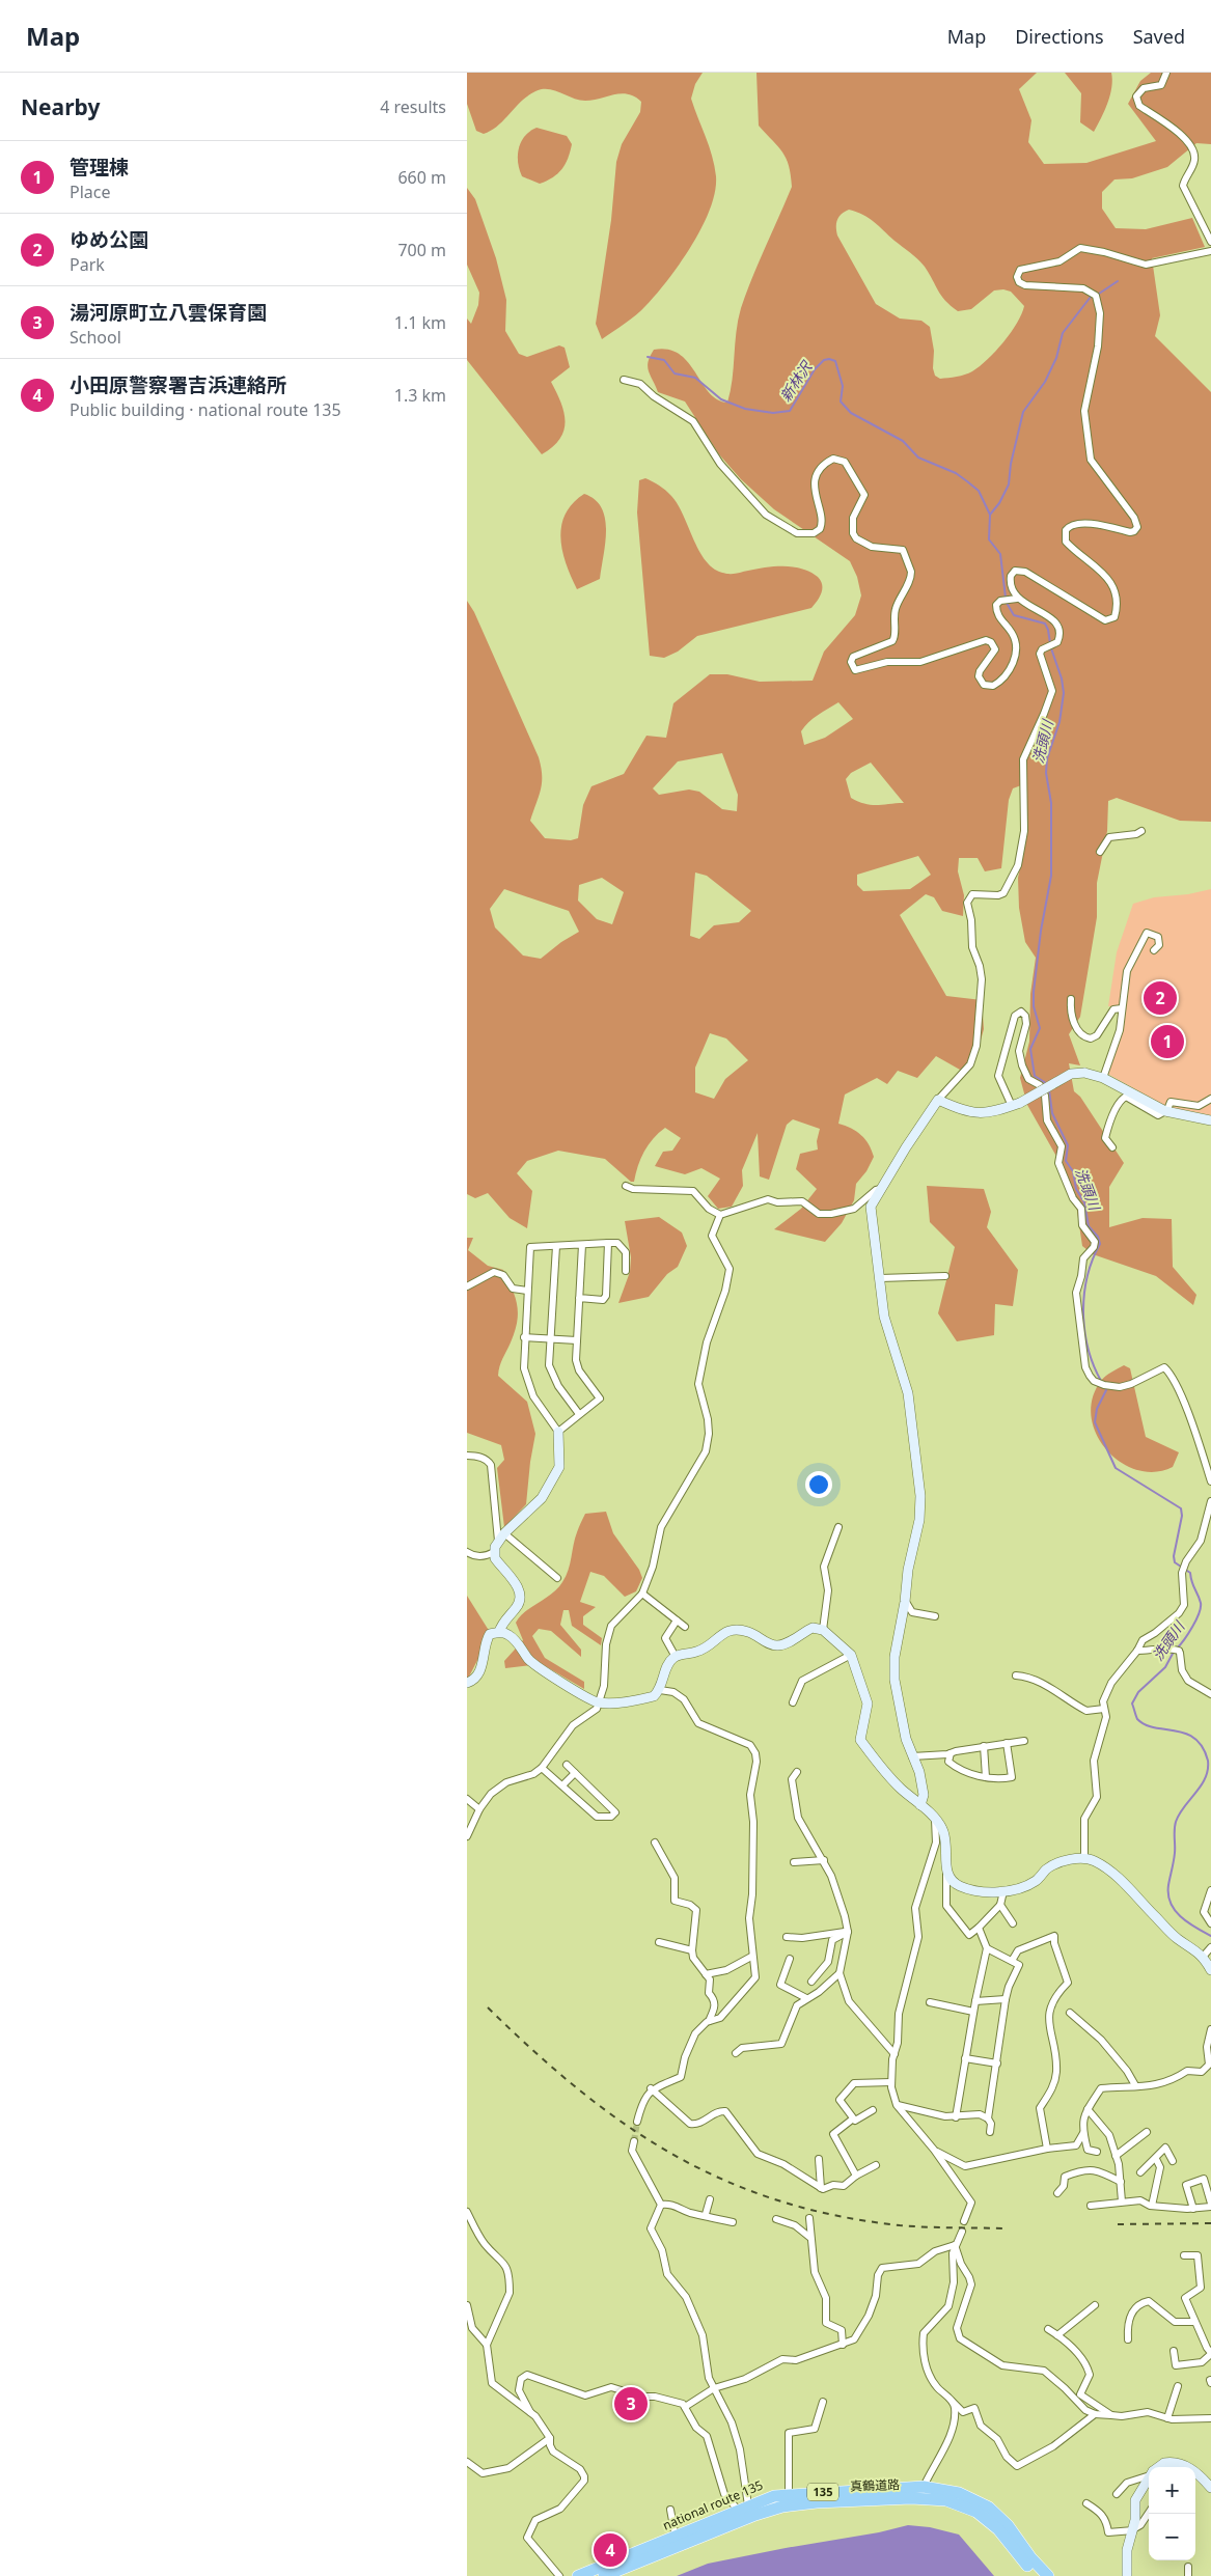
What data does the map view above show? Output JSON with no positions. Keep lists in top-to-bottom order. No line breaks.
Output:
{"streets":{"highway":["真鶴道路","135","national route 135"]},"crossings":[["真鶴道路","national route 135"]],"water":["新林沢","洗頭川"],"page":{"header":"Map","nav":["Map","Directions","Saved"],"heading":["Nearby","4 results"],"list":[{"mark":"1","name":"管理棟","note":"Place","value":"660 m"},{"mark":"2","name":"ゆめ公園","note":"Park","value":"700 m"},{"mark":"3","name":"湯河原町立八雲保育園","note":"School","value":"1.1 km"},{"mark":"4","name":"小田原警察署吉浜連絡所","note":"Public building · national route 135","value":"1.3 km"}],"pins":["2","1","3","4"],"map_buttons":["+","−"]}}
